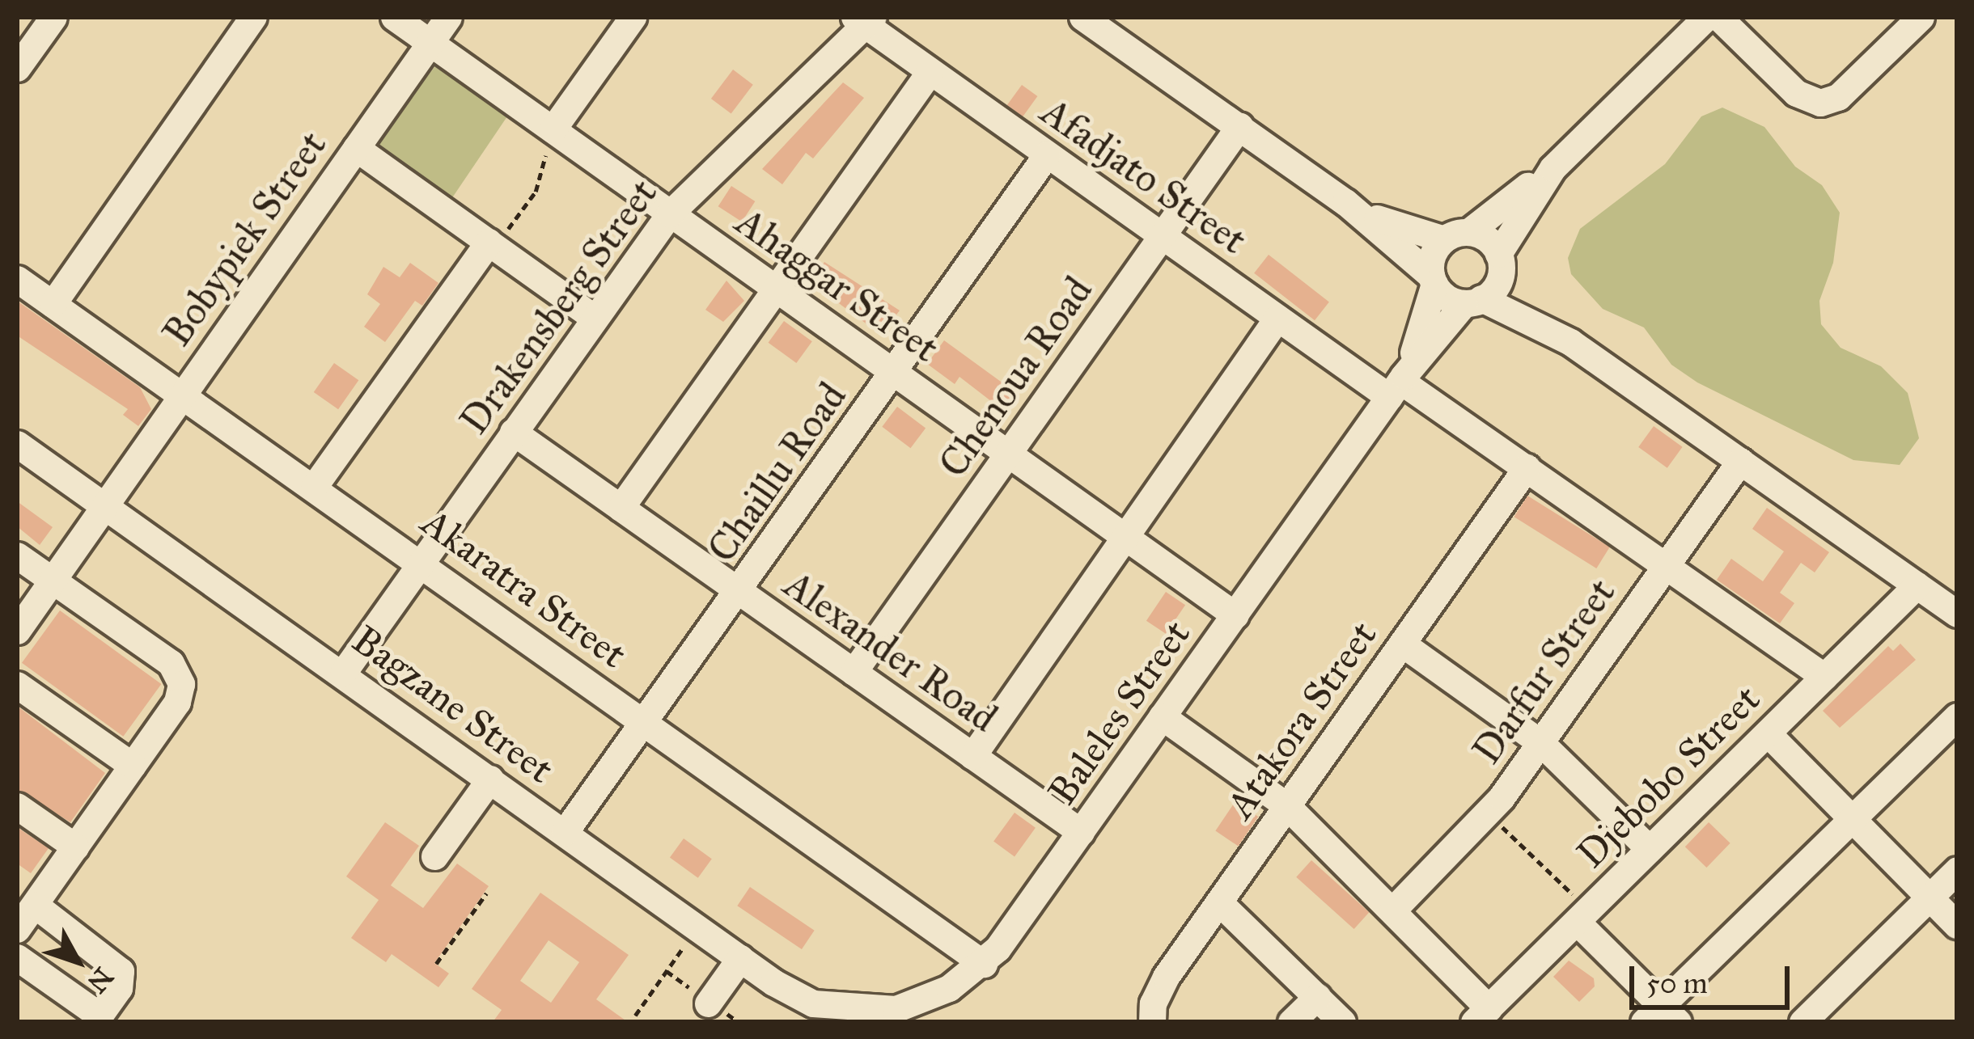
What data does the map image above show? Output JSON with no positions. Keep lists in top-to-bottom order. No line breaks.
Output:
{"streets":{"street":["Afadjato Street","Bobypiek Street","Ahaggar Street","Drakensberg Street","Chenoua Road","Chaillu Road","Akaratra Street","Alexander Road","Darfur Street","Bagzane Street","Baleles Street","Atakora Street","Djebobo Street"]},"crossings":[["Afadjato Street","Drakensberg Street"],["Afadjato Street","Chenoua Road"],["Afadjato Street","Chaillu Road"],["Afadjato Street","Darfur Street"],["Afadjato Street","Baleles Street"],["Afadjato Street","Atakora Street"],["Afadjato Street","Djebobo Street"],["Bobypiek Street","Ahaggar Street"],["Bobypiek Street","Akaratra Street"],["Bobypiek Street","Bagzane Street"],["Ahaggar Street","Drakensberg Street"],["Ahaggar Street","Chenoua Road"],["Ahaggar Street","Chaillu Road"],["Ahaggar Street","Baleles Street"],["Drakensberg Street","Akaratra Street"],["Drakensberg Street","Alexander Road"],["Drakensberg Street","Bagzane Street"],["Chenoua Road","Alexander Road"],["Chaillu Road","Akaratra Street"],["Chaillu Road","Alexander Road"],["Chaillu Road","Bagzane Street"],["Akaratra Street","Baleles Street"],["Alexander Road","Baleles Street"],["Bagzane Street","Baleles Street"]],"scale_bar":"50 m","north":"bottom right"}
